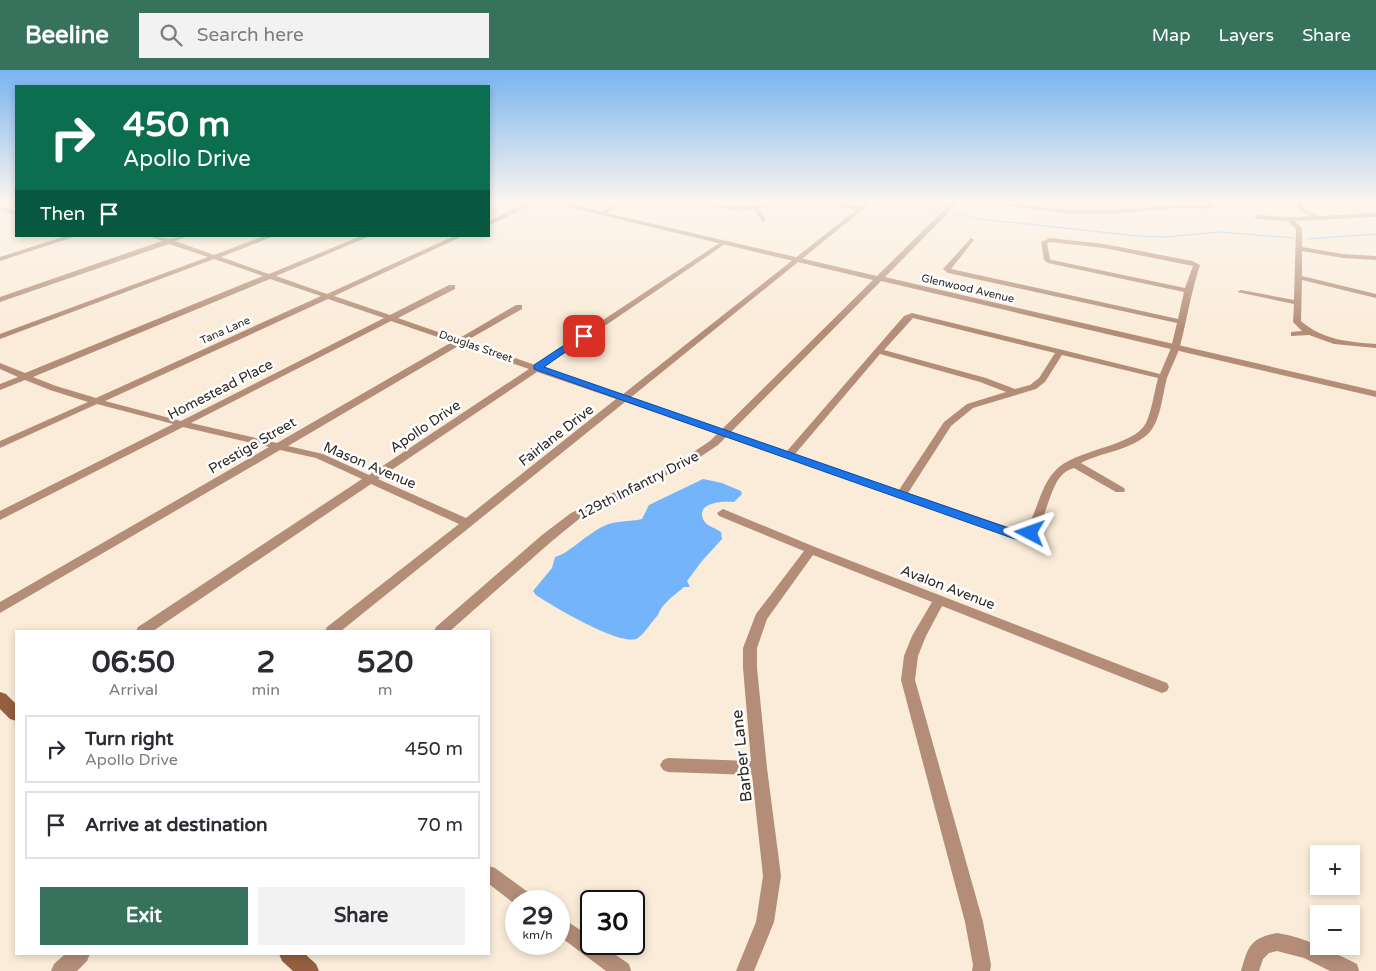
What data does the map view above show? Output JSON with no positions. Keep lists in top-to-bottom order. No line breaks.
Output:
{"streets":{"street":["Glenwood Avenue","Tana Lane","Douglas Street","Homestead Place","Apollo Drive","Fairlane Drive","Prestige Street","Mason Avenue","129th Infantry Drive","Avalon Avenue","Barber Lane"]},"crossings":[["Glenwood Avenue","Fairlane Drive"],["Glenwood Avenue","129th Infantry Drive"],["Tana Lane","Douglas Street"],["Tana Lane","Mason Avenue"],["Douglas Street","Homestead Place"],["Douglas Street","Apollo Drive"],["Douglas Street","Fairlane Drive"],["Douglas Street","Prestige Street"],["Douglas Street","129th Infantry Drive"],["Homestead Place","Mason Avenue"],["Apollo Drive","Mason Avenue"],["Fairlane Drive","Mason Avenue"],["Prestige Street","Mason Avenue"],["Avalon Avenue","Barber Lane"]],"page":{"header":"Beeline","search":"Search here","nav":["Map","Layers","Share"],"turn":["450 m","Apollo Drive"],"then":"Then","eta":["06:50","Arrival","2","min","520","m"],"list":[{"name":"Turn right","note":"Apollo Drive","value":"450 m"},{"name":"Arrive at destination","value":"70 m"}],"map_buttons":["+","−"],"buttons":["Exit","Share"],"speed":"29 km/h","limit":"30"}}
